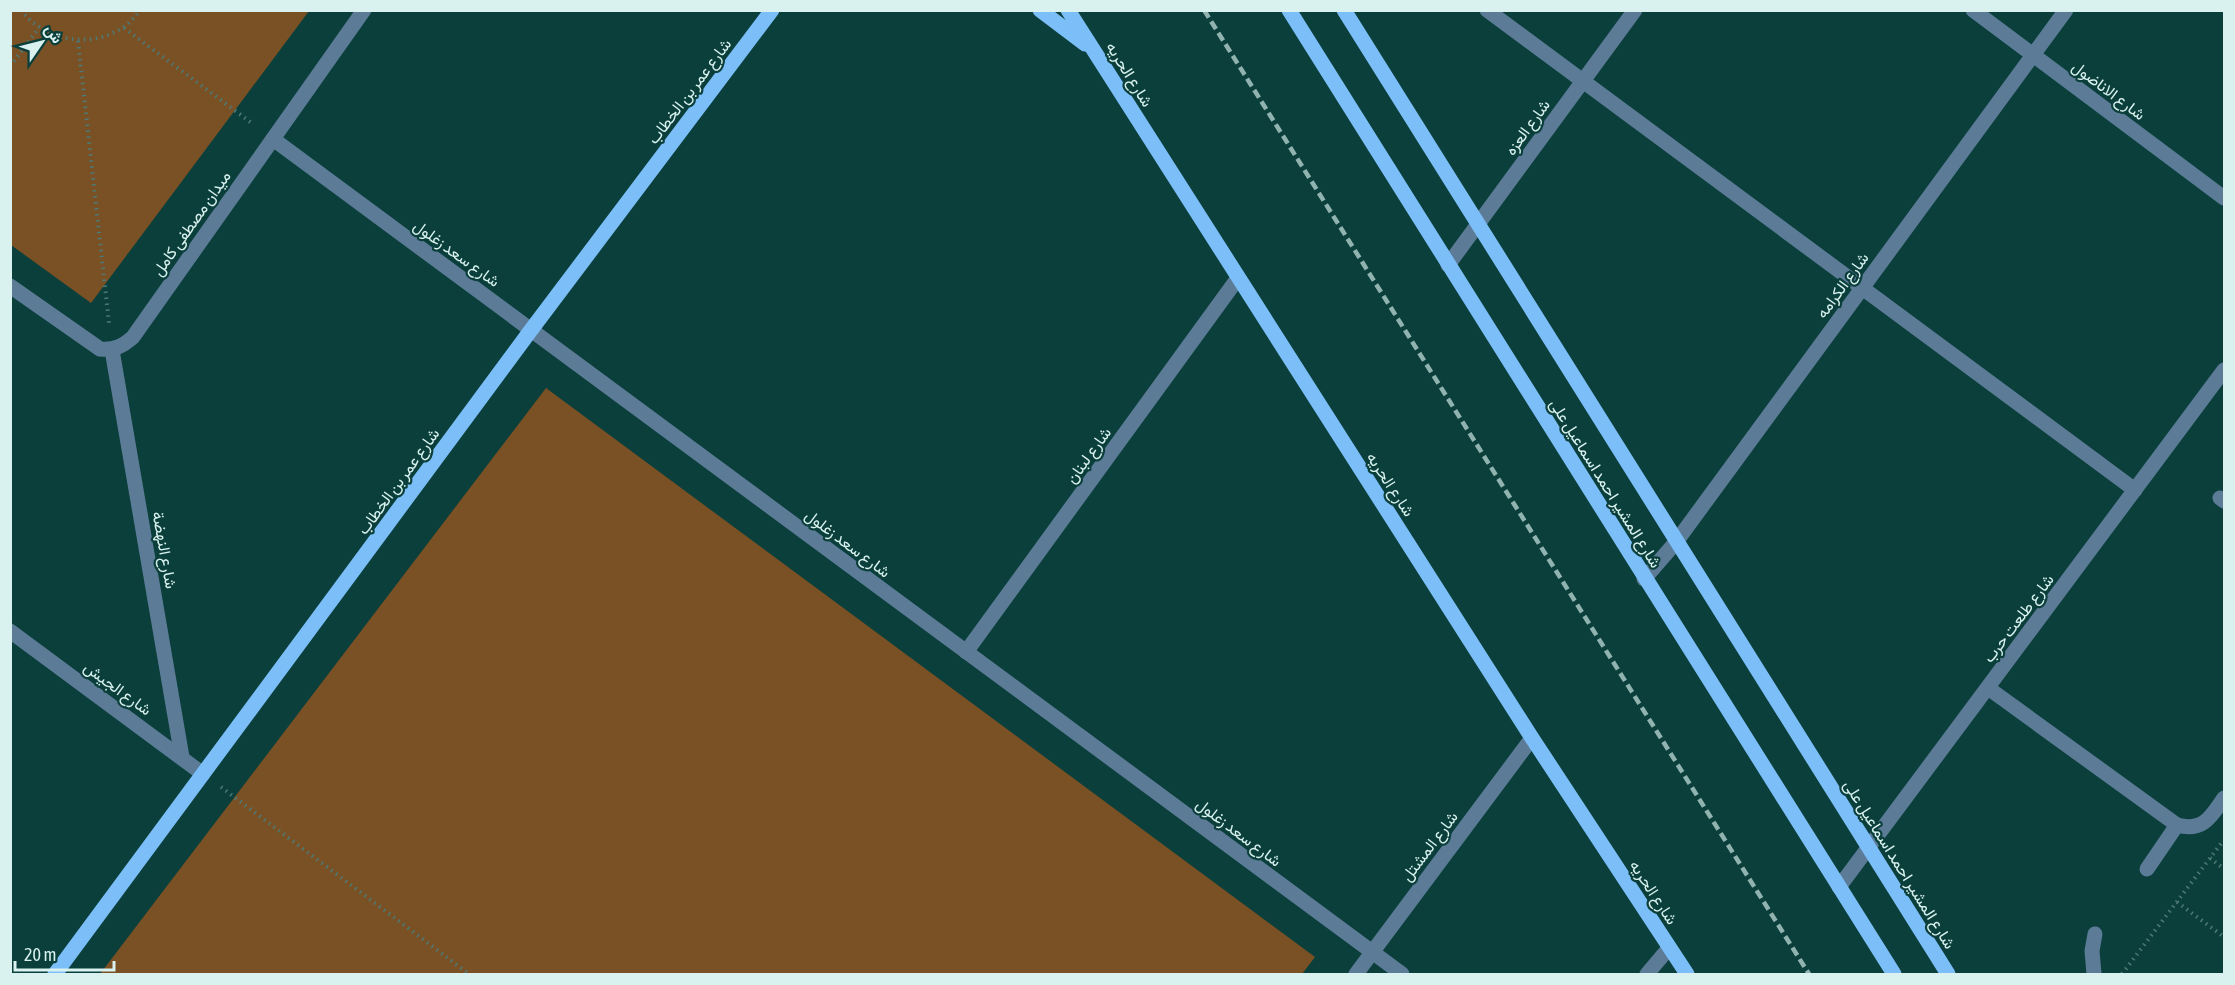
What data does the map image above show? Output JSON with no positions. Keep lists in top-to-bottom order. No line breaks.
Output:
{"streets":{"main road":["شارع الحريه","شارع عمر بن الخطاب","شارع المشير احمد اسماعيل على"],"street":["شارع الاناضول","شارع العزه","ميدان مصطفى كامل","شارع سعد زغلول","شارع الكرامه","شارع لبنان","شارع النهضة","شارع طلعت حرب","شارع الجيش","شارع المشتل"]},"crossings":[["شارع الحريه","شارع لبنان"],["شارع الحريه","شارع المشتل"],["شارع الاناضول","شارع الكرامه"],["شارع عمر بن الخطاب","شارع سعد زغلول"],["شارع عمر بن الخطاب","شارع الجيش"],["شارع العزه","شارع المشير احمد اسماعيل على"],["ميدان مصطفى كامل","شارع سعد زغلول"],["ميدان مصطفى كامل","شارع النهضة"],["شارع سعد زغلول","شارع لبنان"],["شارع سعد زغلول","شارع المشتل"],["شارع الكرامه","شارع المشير احمد اسماعيل على"],["شارع المشير احمد اسماعيل على","شارع طلعت حرب"],["شارع النهضة","شارع الجيش"]],"scale_bar":"20 m","north":"top right"}
